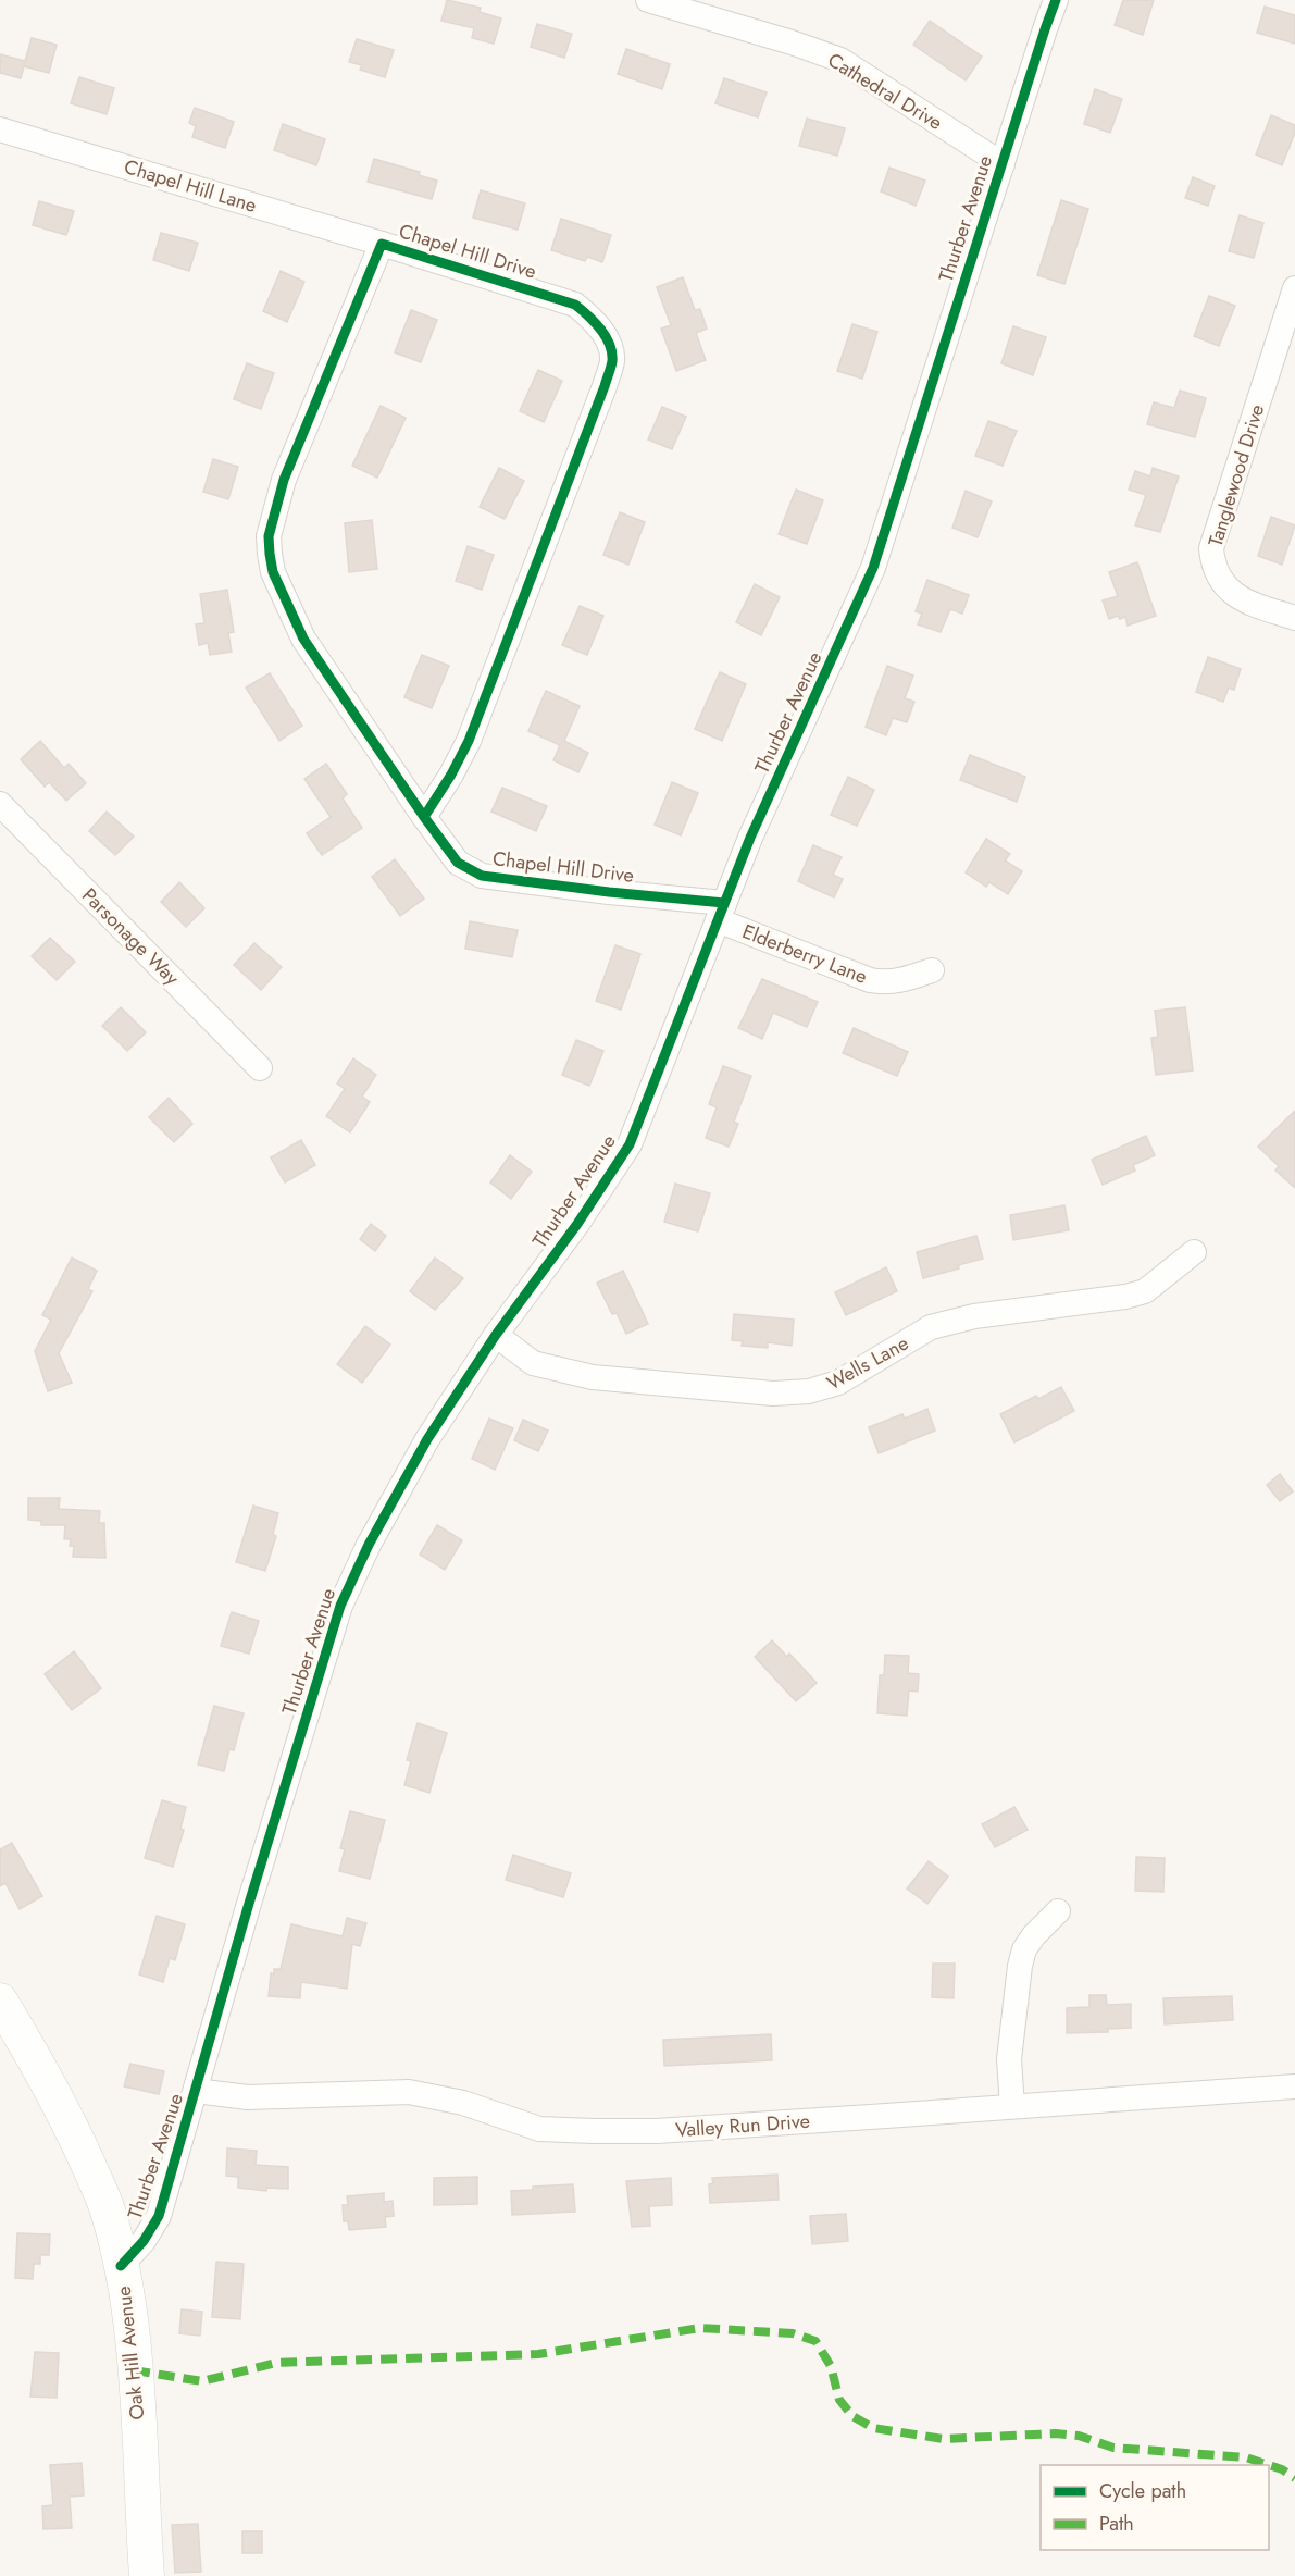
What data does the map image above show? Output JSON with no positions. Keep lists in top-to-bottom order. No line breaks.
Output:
{"streets":{"main road":["Oak Hill Avenue"],"street":["Cathedral Drive","Chapel Hill Lane","Thurber Avenue","Chapel Hill Drive","Tanglewood Drive","Parsonage Way","Elderberry Lane","Wells Lane","Valley Run Drive"]},"crossings":[["Cathedral Drive","Thurber Avenue"],["Chapel Hill Lane","Chapel Hill Drive"],["Thurber Avenue","Chapel Hill Drive"],["Thurber Avenue","Elderberry Lane"],["Thurber Avenue","Wells Lane"],["Thurber Avenue","Valley Run Drive"],["Thurber Avenue","Oak Hill Avenue"],["Chapel Hill Drive","Elderberry Lane"]],"legend":["Cycle path","Path"]}
